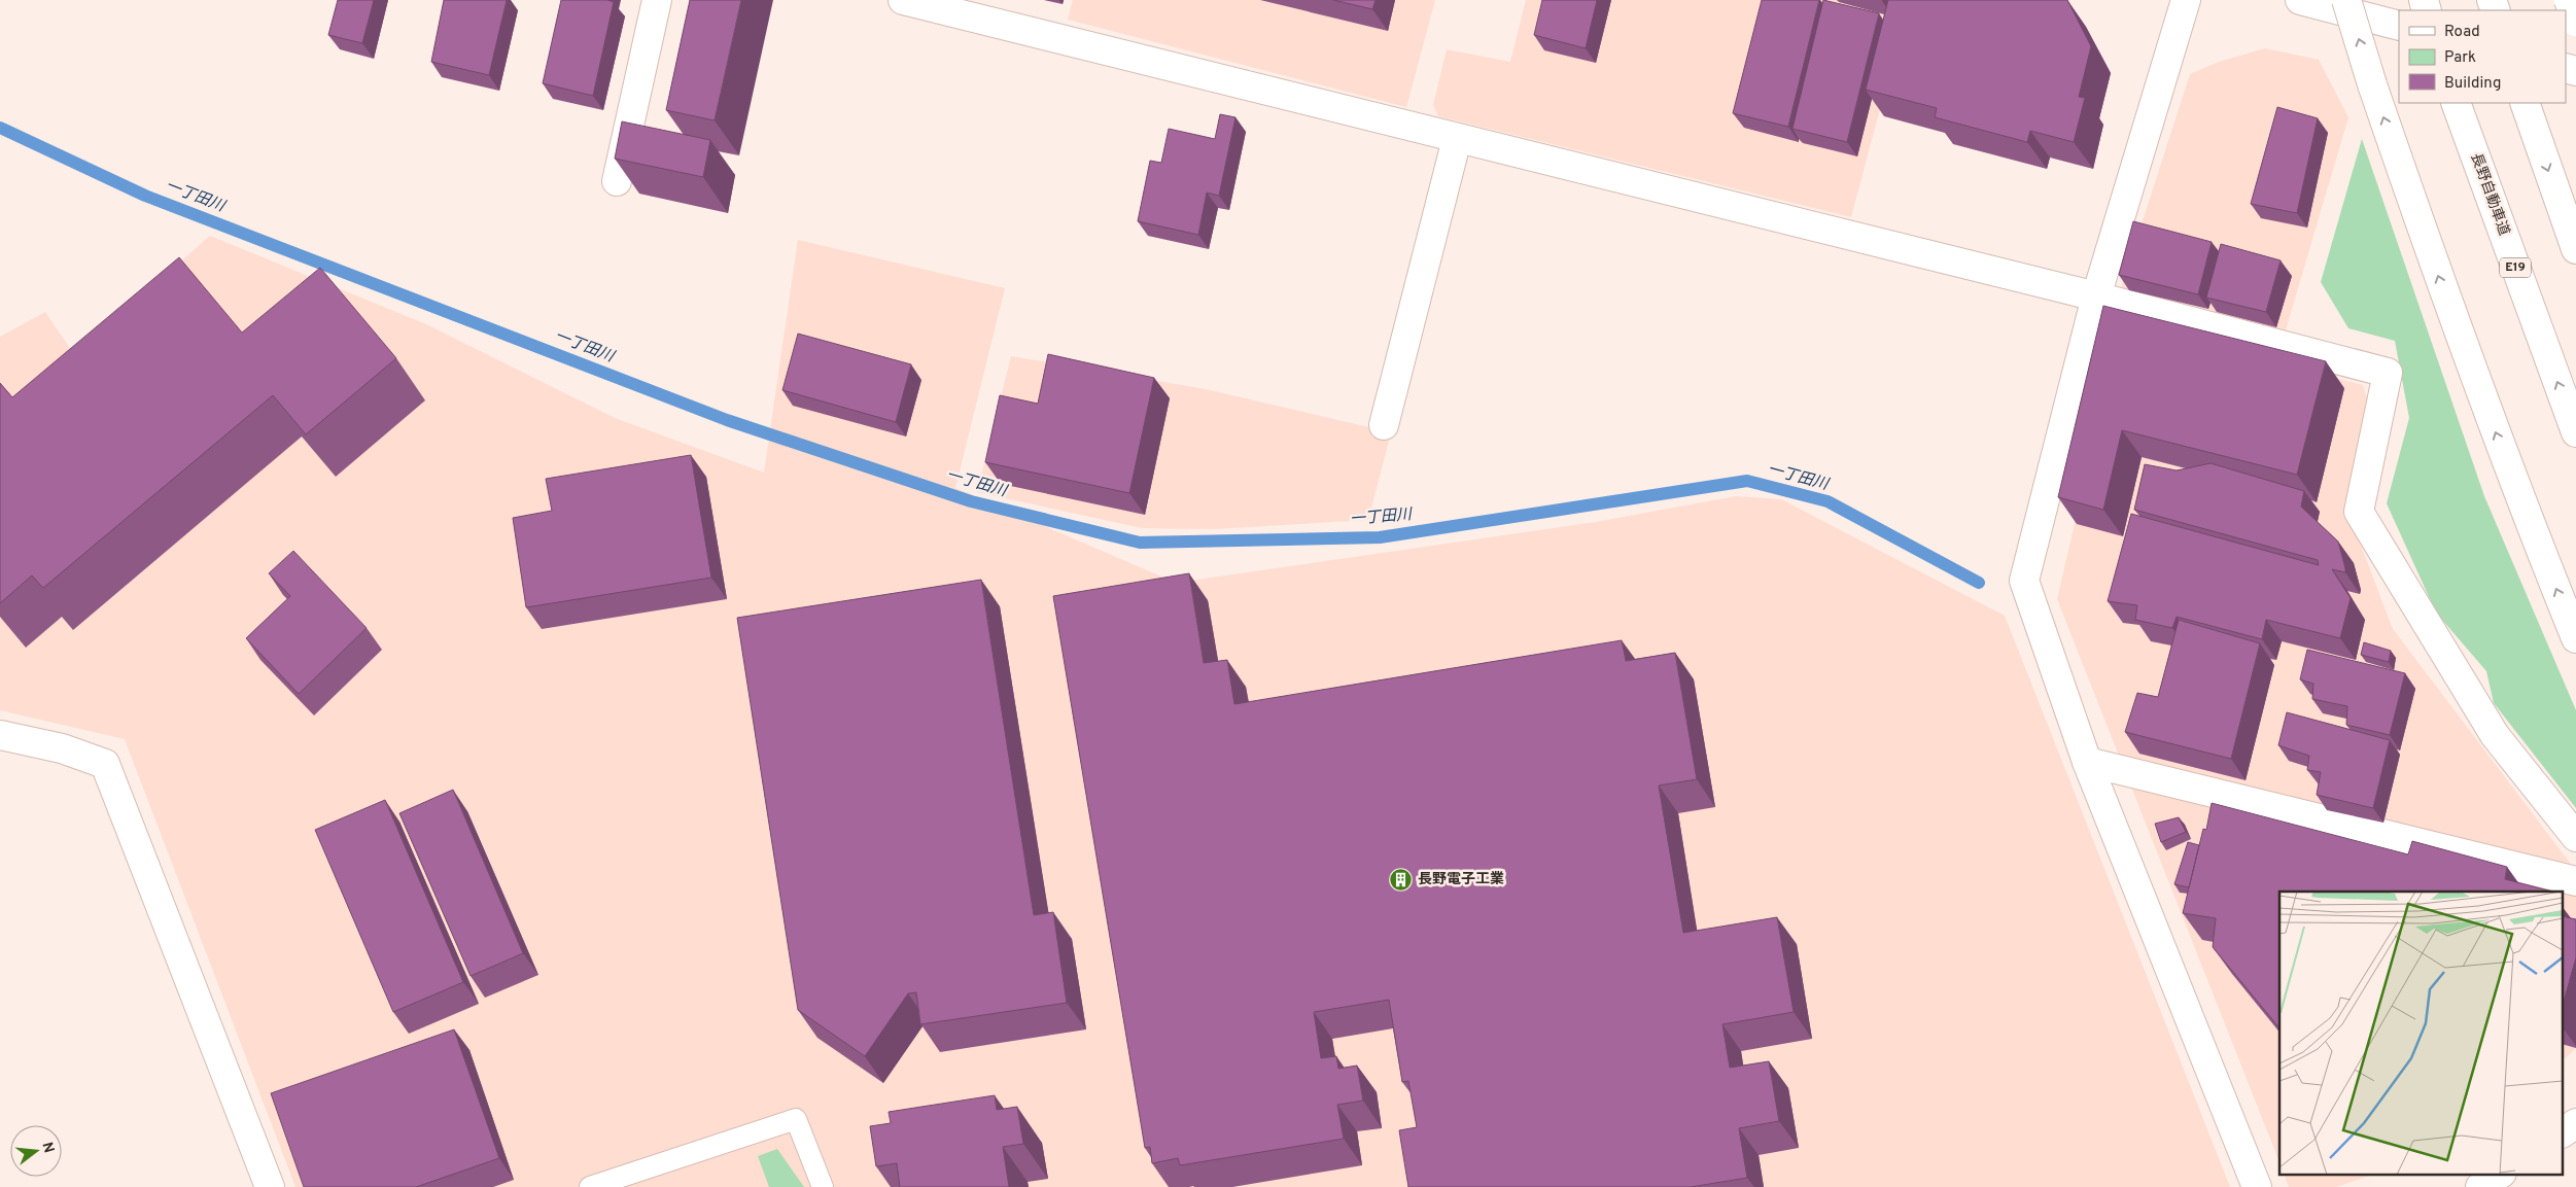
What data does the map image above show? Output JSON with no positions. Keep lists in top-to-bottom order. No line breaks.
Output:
{"streets":{"main road":["長野自動車道","E19"]},"water":["一丁田川"],"places":{"building":["長野電子工業"]},"legend":["Road","Park","Building"],"north":"right"}
